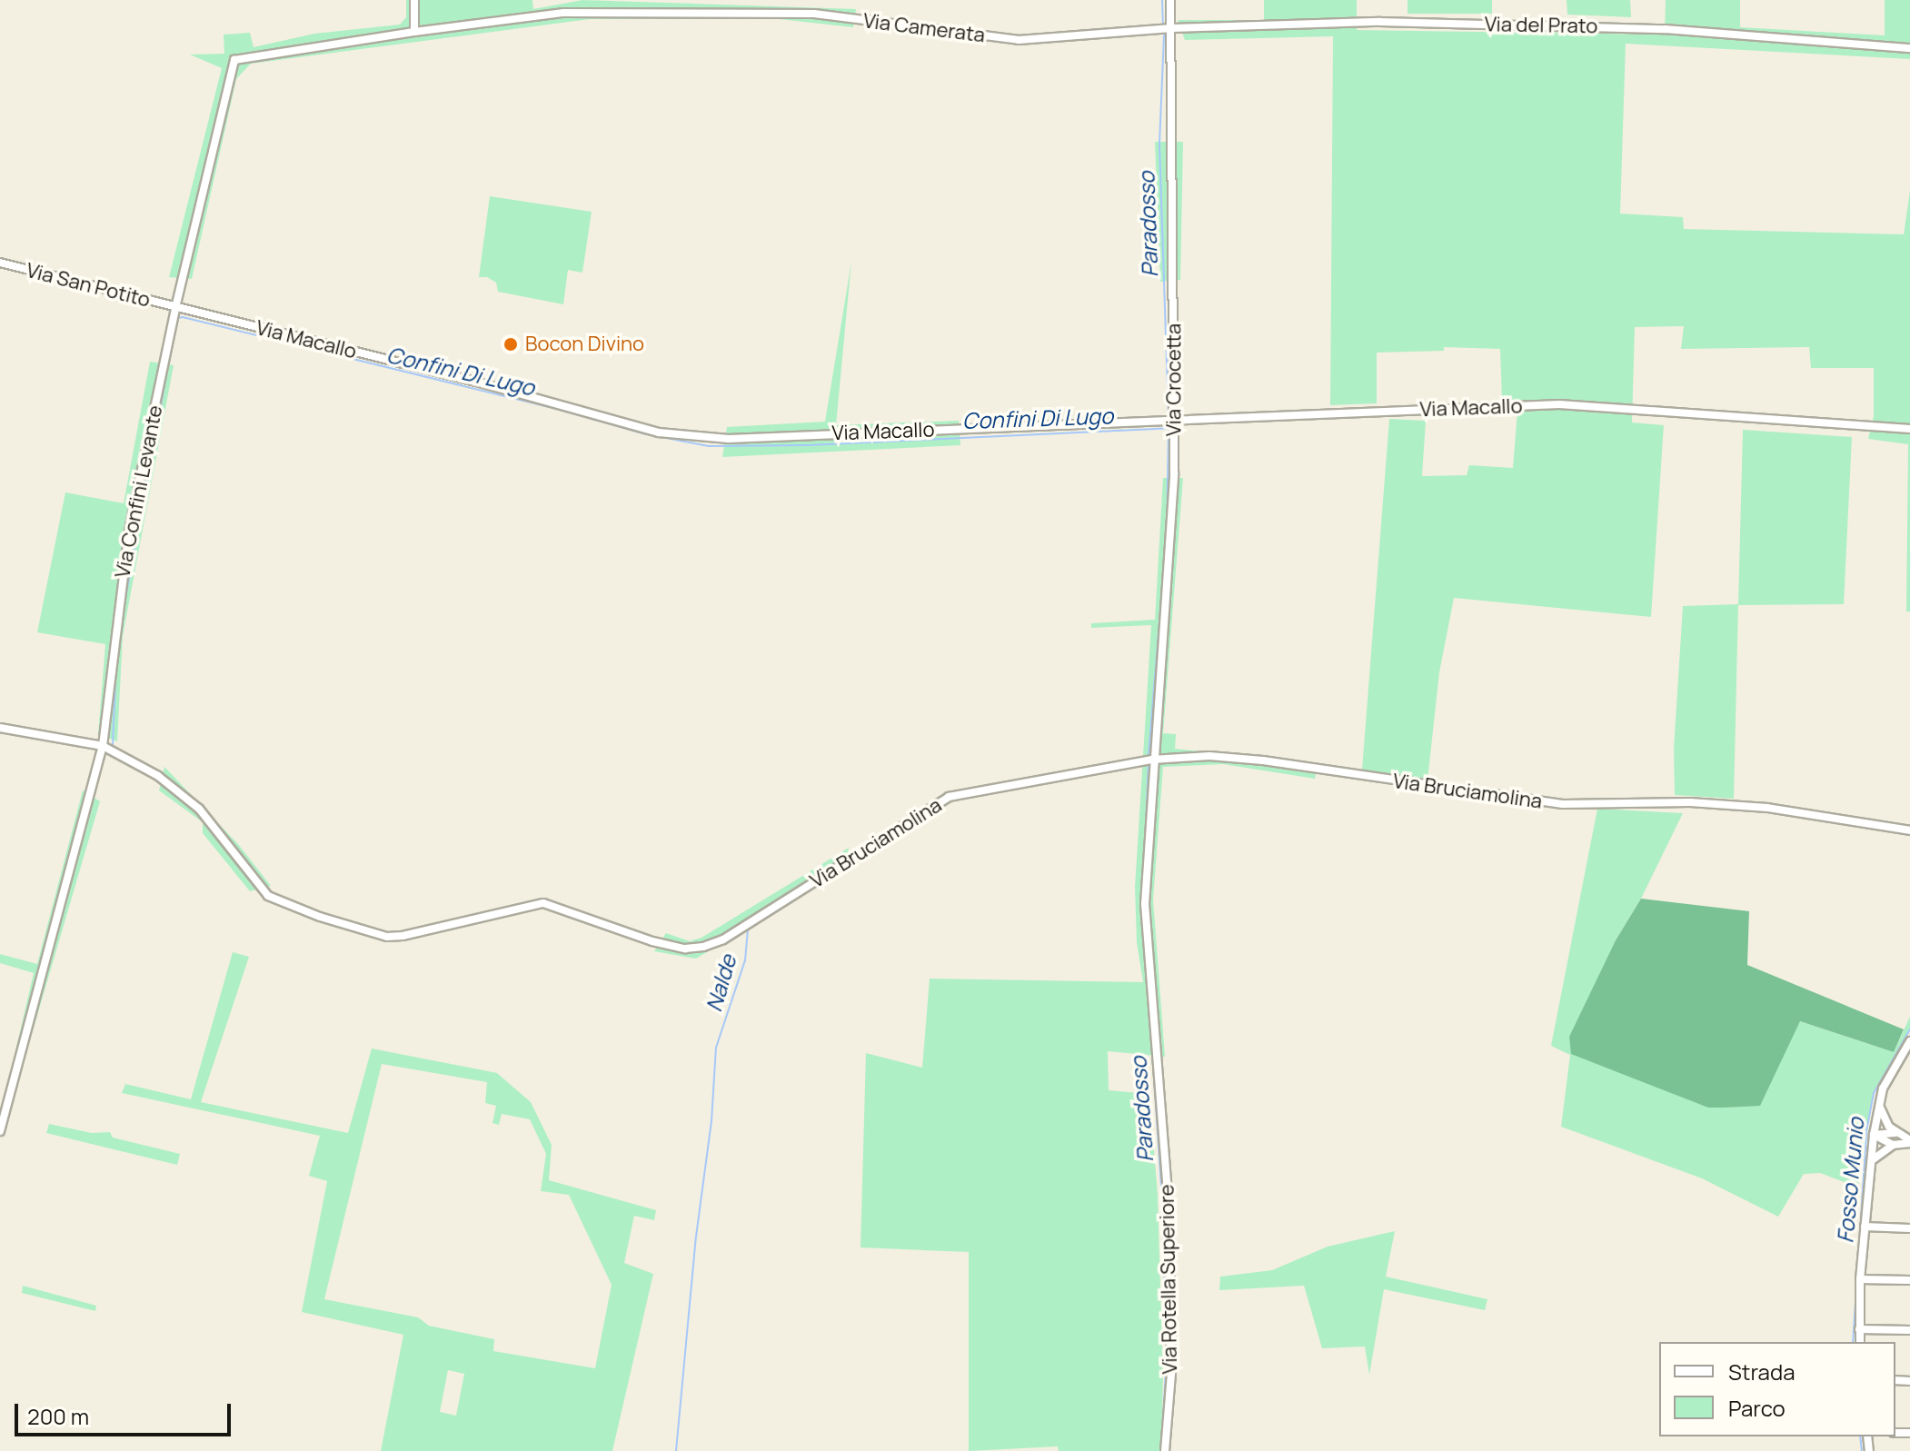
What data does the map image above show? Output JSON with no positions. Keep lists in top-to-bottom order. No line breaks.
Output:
{"streets":{"street":["Via del Prato","Via Camerata","Via San Potito","Via Macallo","Via Crocetta","Via Confini Levante","Via Bruciamolina","Via Rotella Superiore"]},"crossings":[["Via del Prato","Via Camerata"],["Via del Prato","Via Crocetta"],["Via Camerata","Via Crocetta"],["Via Camerata","Via Confini Levante"],["Via San Potito","Via Macallo"],["Via San Potito","Via Confini Levante"],["Via Macallo","Via Crocetta"],["Via Macallo","Via Confini Levante"],["Via Crocetta","Via Bruciamolina"],["Via Crocetta","Via Rotella Superiore"],["Via Confini Levante","Via Bruciamolina"],["Via Bruciamolina","Via Rotella Superiore"]],"water":["Paradosso","Confini Di Lugo","Nalde","Fosso Munio"],"places":["Bocon Divino"],"legend":["Strada","Parco"],"scale_bar":"200 m"}
